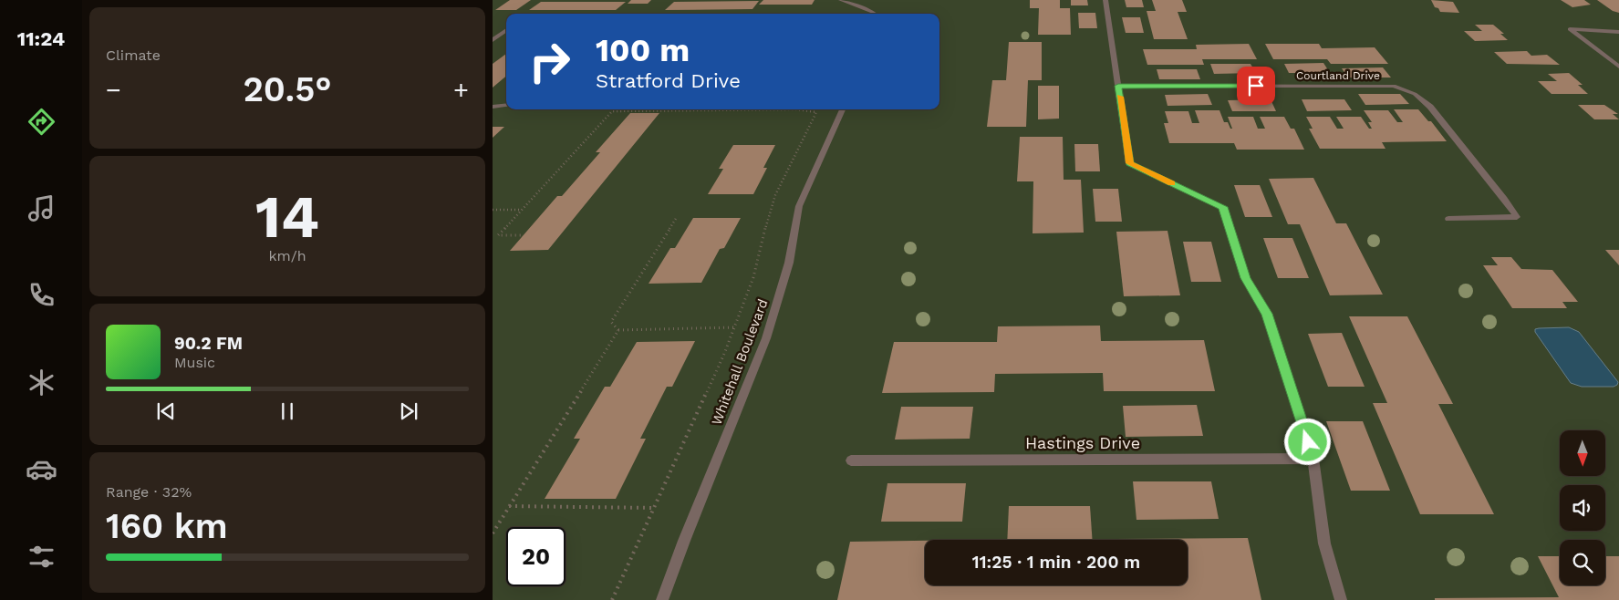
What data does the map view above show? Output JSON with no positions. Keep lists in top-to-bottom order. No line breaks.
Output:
{"streets":{"street":["Courtland Drive","Whitehall Boulevard","Hastings Drive"]},"north":"bottom","page":{"tabs":"11:24","tile":["Climate",["14","km/h"],["Range · 32%","160 km"]],"turn":["100 m","Stratford Drive"],"heat":["−","20.5°","+"],"song":["90.2 FM","Music"],"limit":"20","trip":"11:25 · 1 min · 200 m"}}
